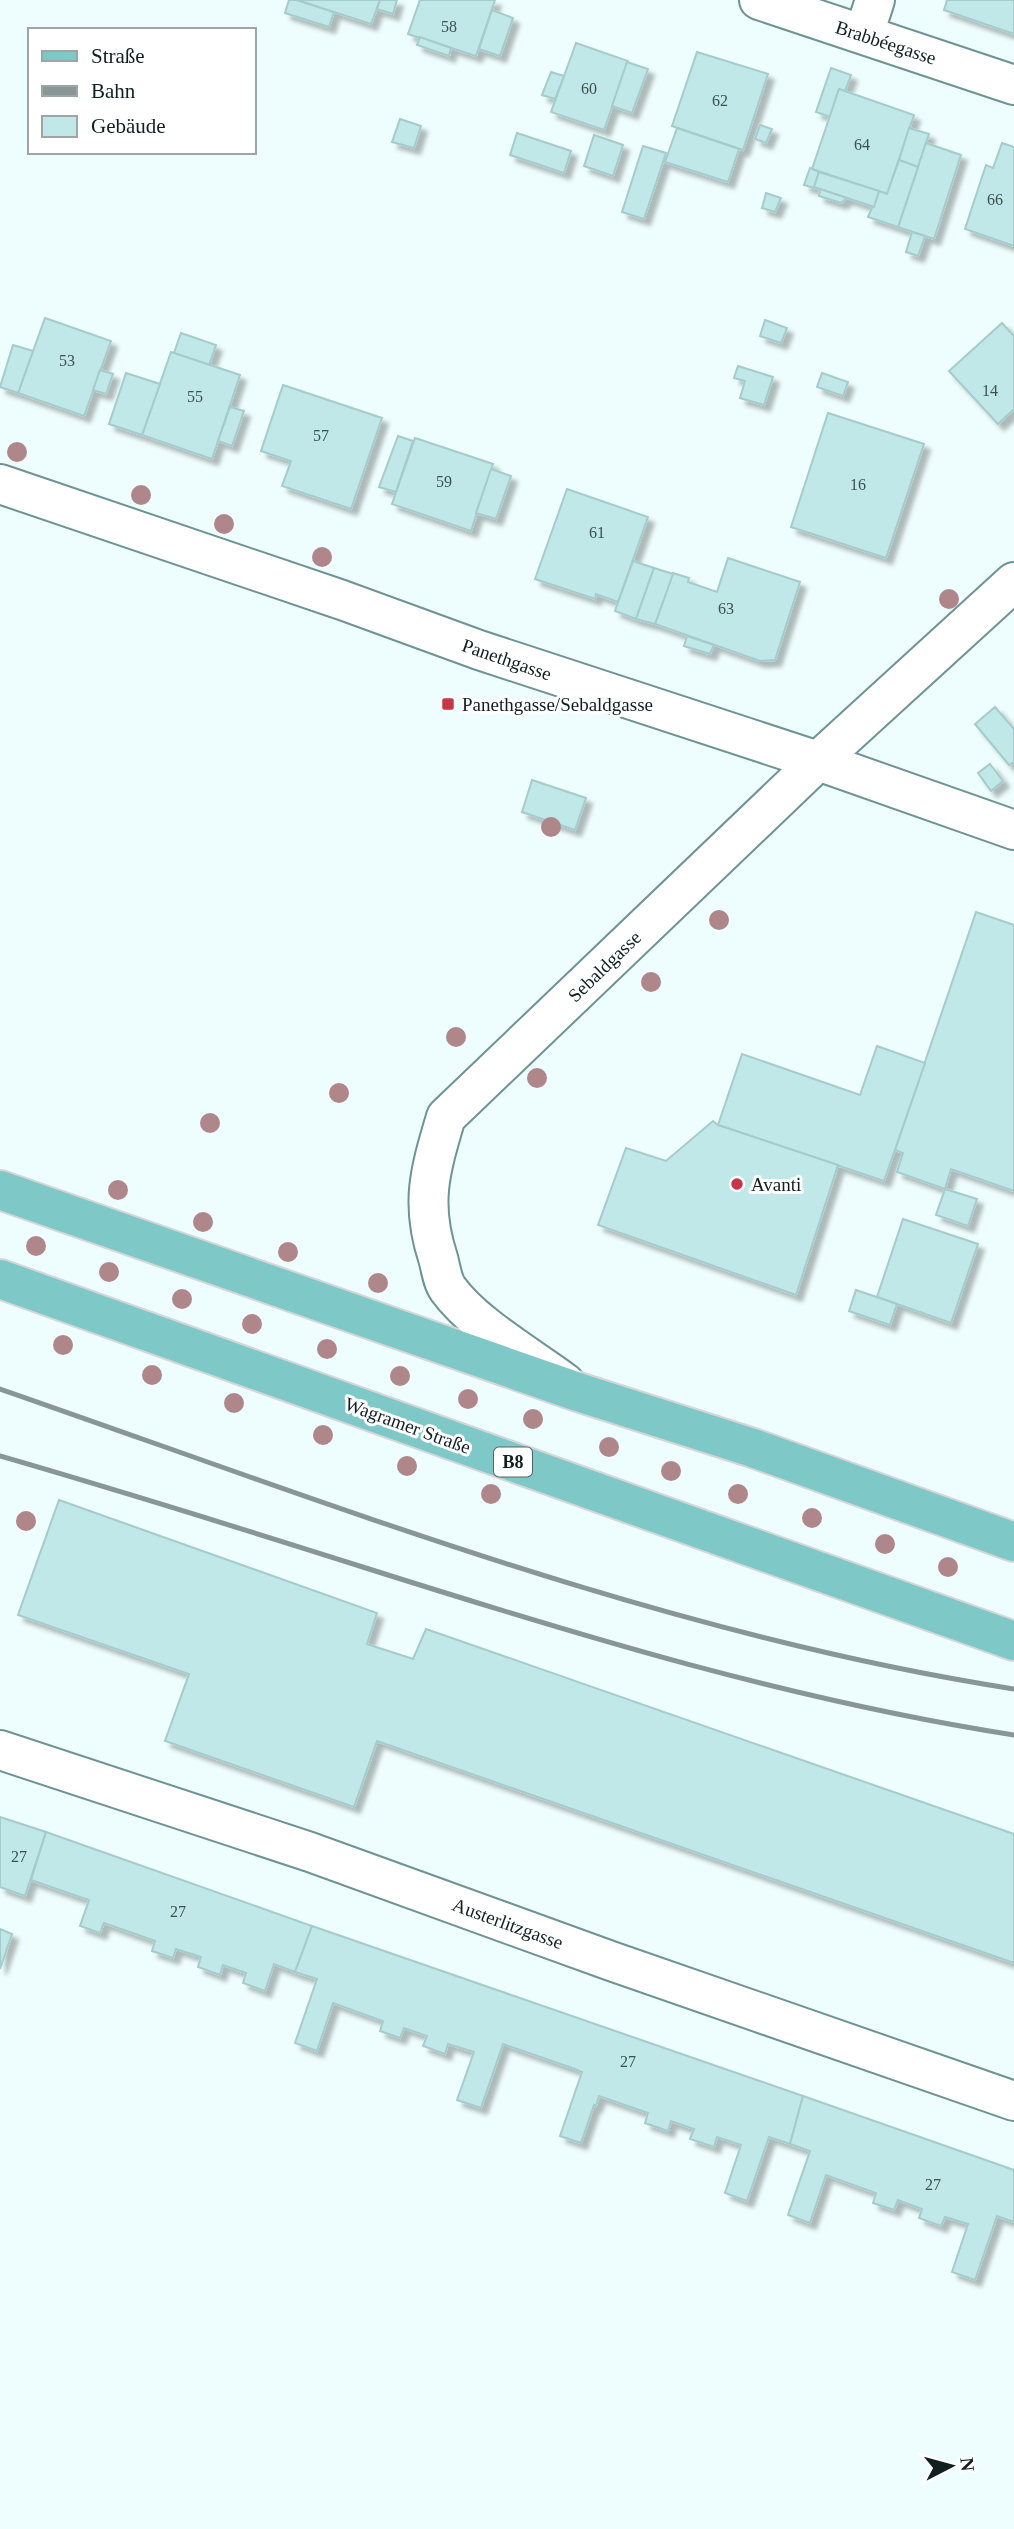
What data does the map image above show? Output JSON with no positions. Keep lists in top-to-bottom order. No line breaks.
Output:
{"streets":{"main road":["Wagramer Straße","B8"],"street":["Brabbéegasse","Panethgasse","Sebaldgasse","Austerlitzgasse"]},"crossings":[["Panethgasse","Sebaldgasse"]],"places":{"transit":["Panethgasse/Sebaldgasse"],"other":["Avanti"]},"house_numbers":["58","60","62","64","66","53","14","55","57","59","16","61","63","27","27","27","27"],"legend":["Straße","Bahn","Gebäude"],"north":"right"}
